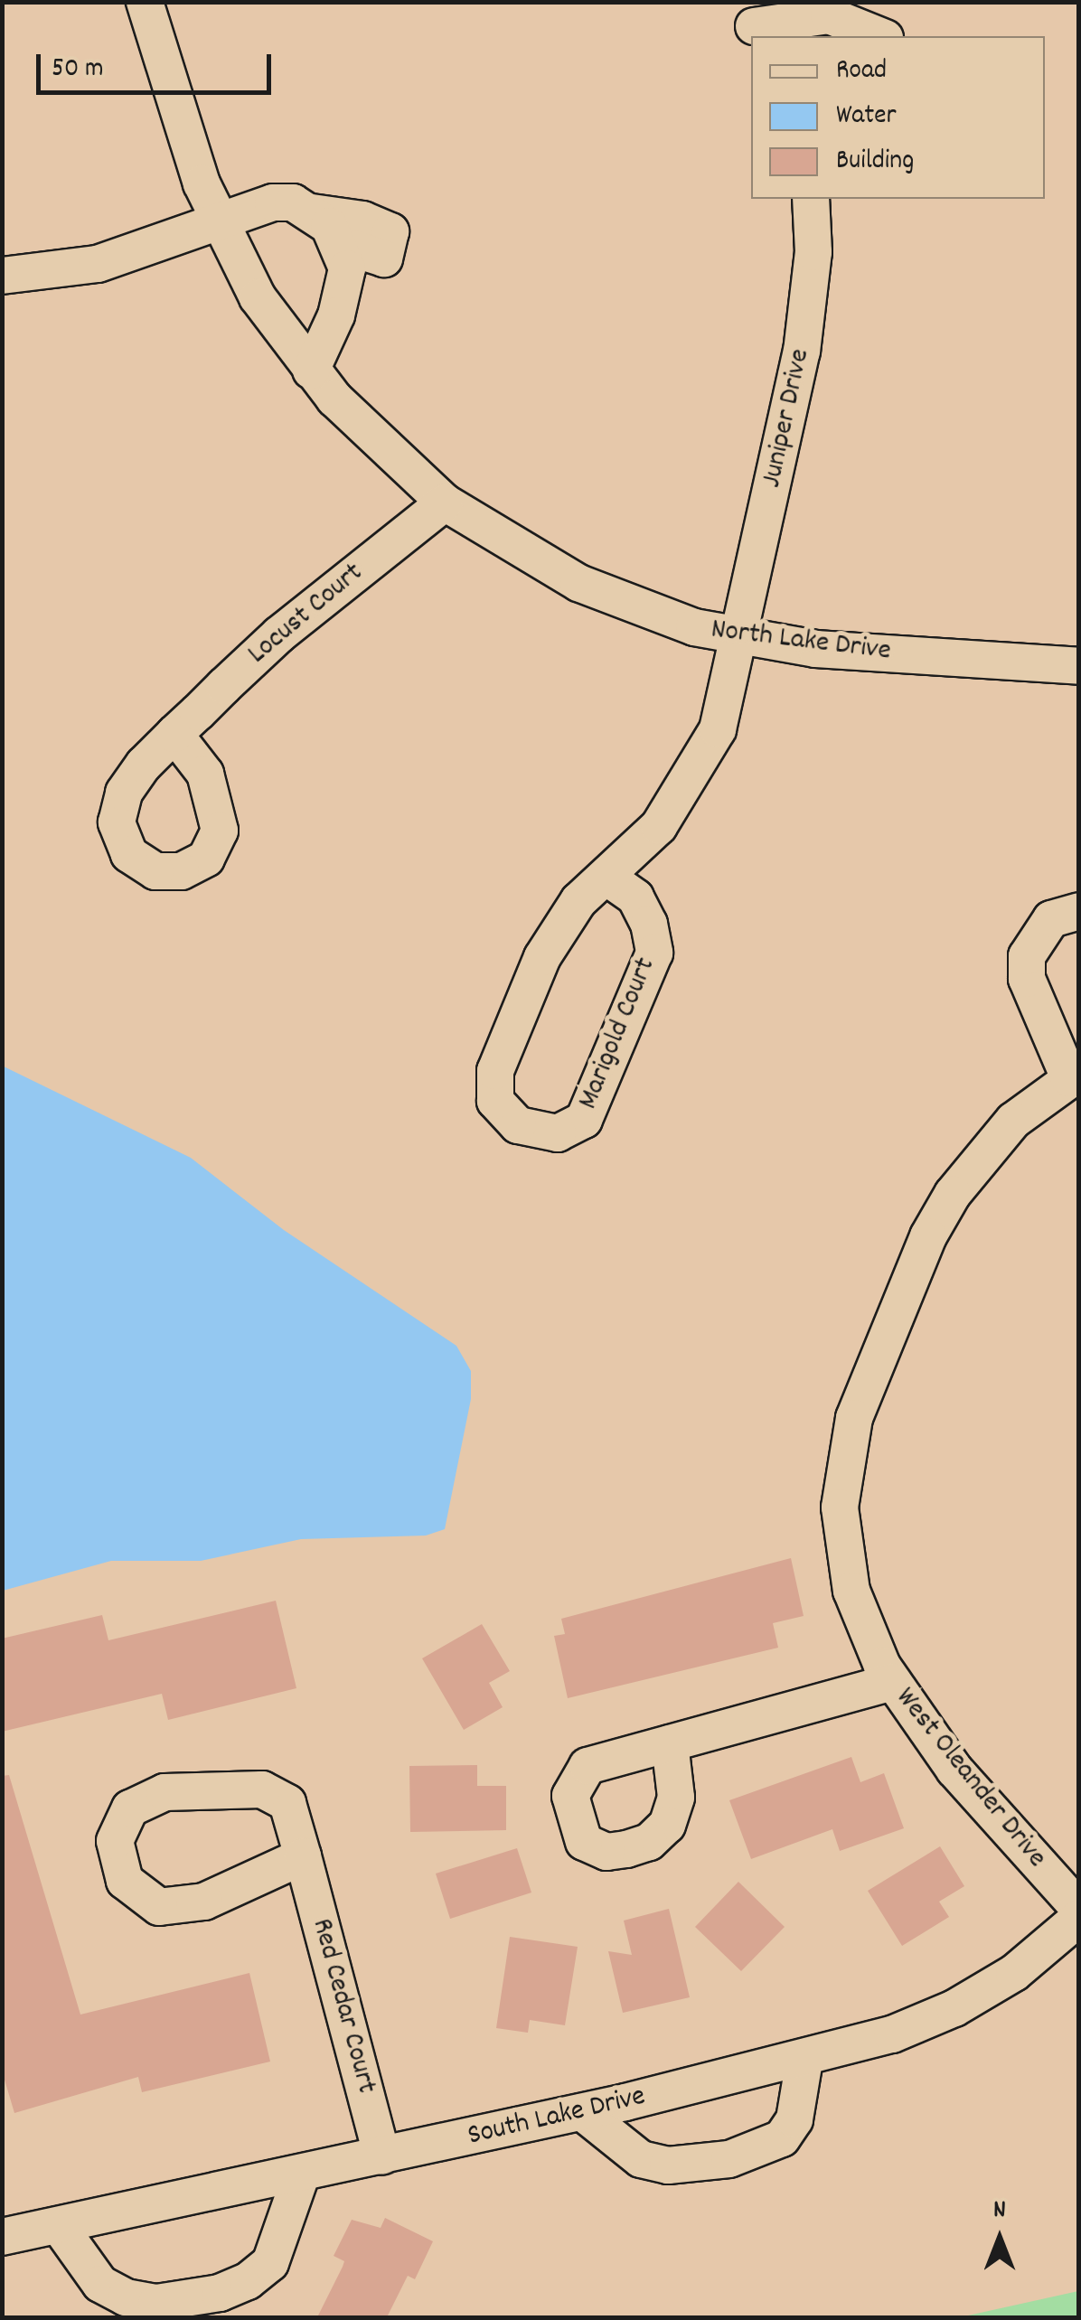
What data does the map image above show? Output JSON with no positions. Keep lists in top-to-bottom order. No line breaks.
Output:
{"streets":{"street":["Juniper Drive","Locust Court","North Lake Drive","Marigold Court","West Oleander Drive","Red Cedar Court","South Lake Drive"]},"crossings":[["Juniper Drive","North Lake Drive"],["Juniper Drive","Marigold Court"],["Locust Court","North Lake Drive"],["North Lake Drive","Marigold Court"],["Red Cedar Court","South Lake Drive"]],"legend":["Road","Water","Building"],"scale_bar":"50 m","north":"top"}
